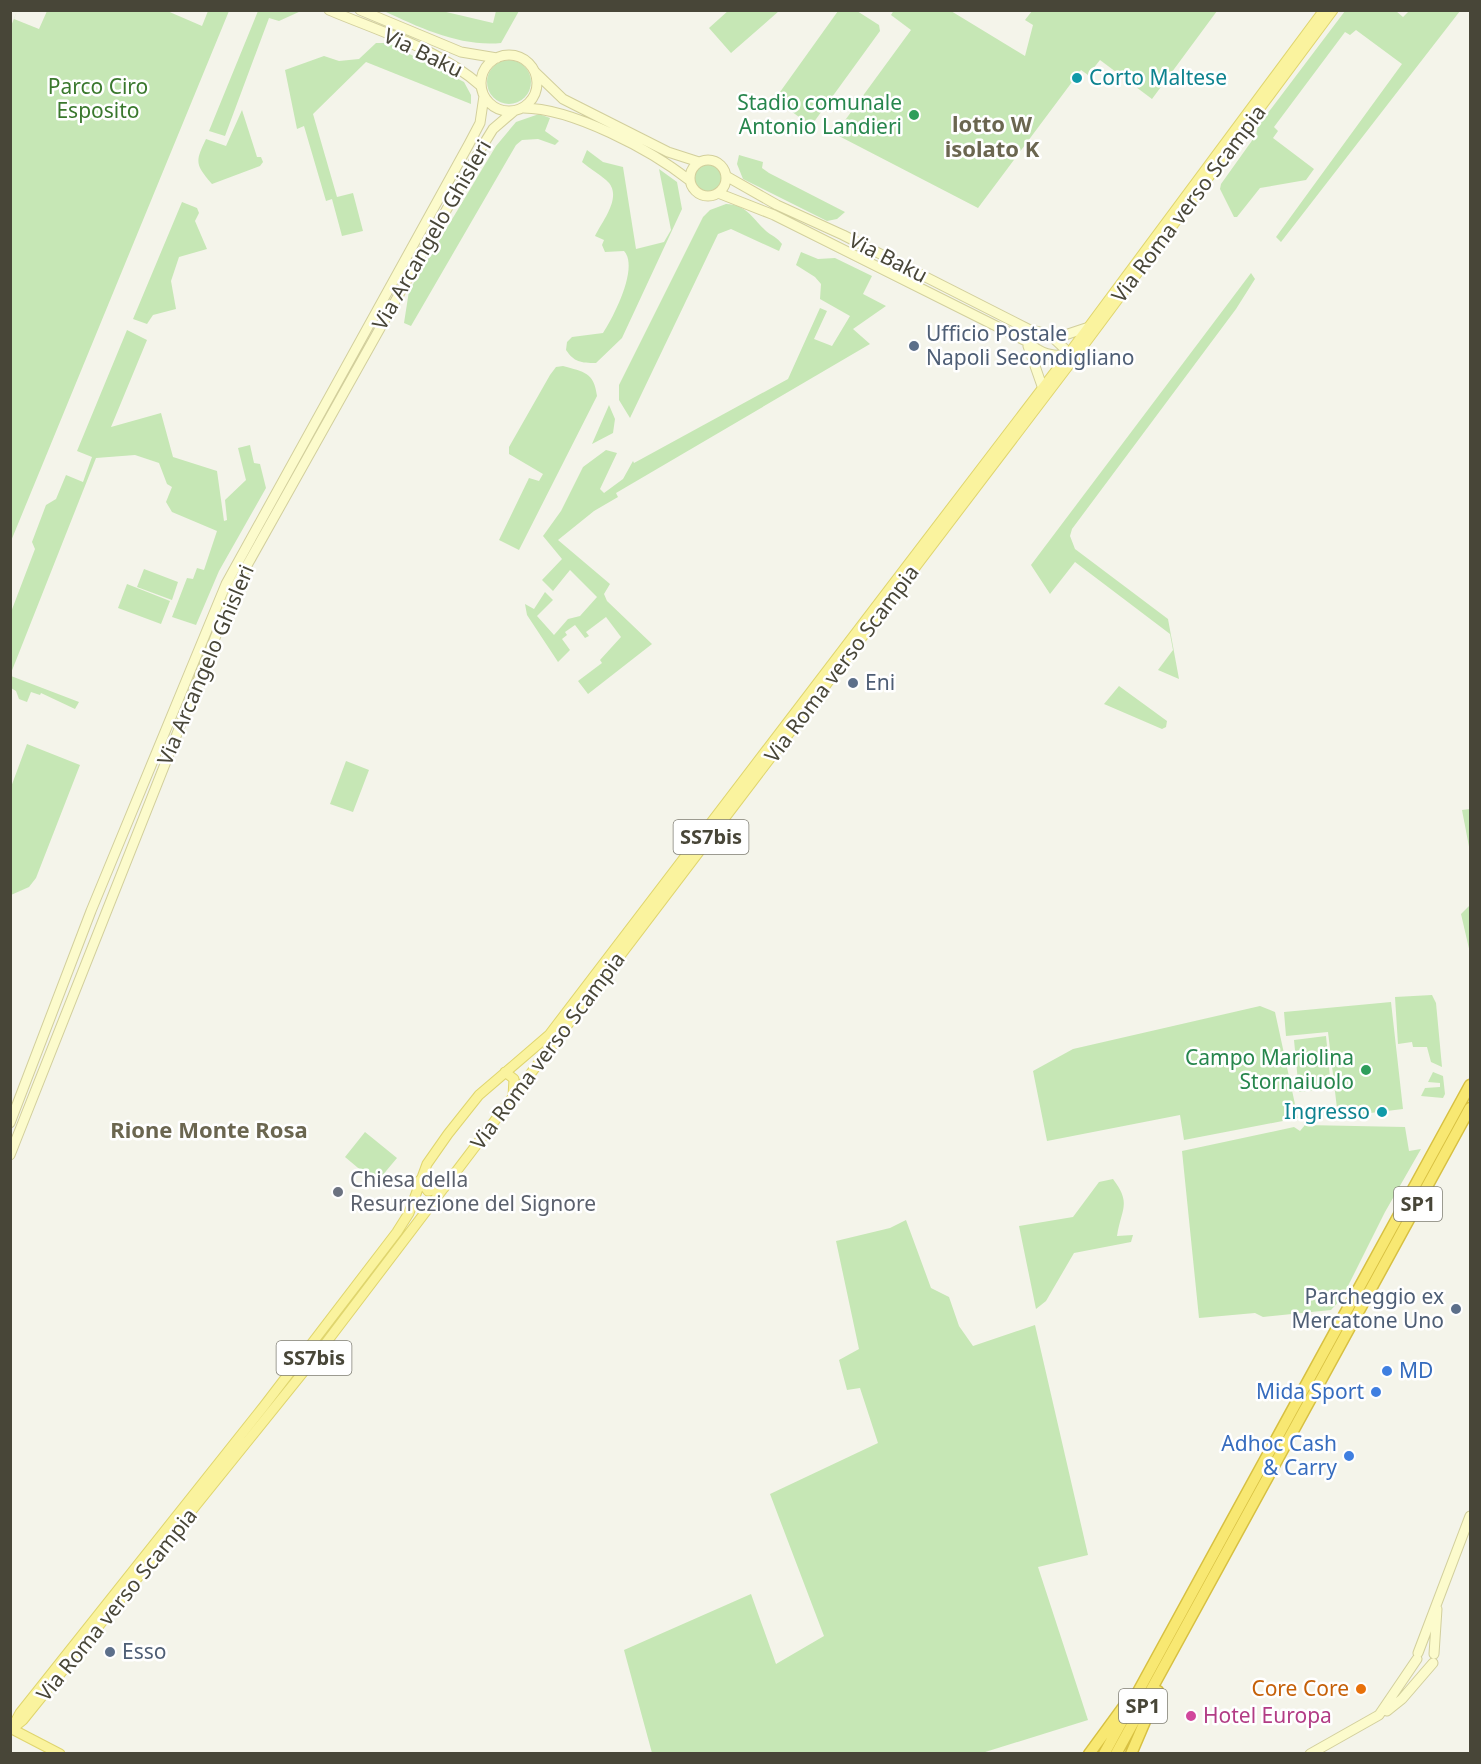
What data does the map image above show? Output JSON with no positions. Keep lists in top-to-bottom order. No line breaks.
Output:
{"streets":{"highway":["SP1"],"main road":["Via Baku","Via Roma verso Scampia","Via Arcangelo Ghisleri","SS7bis"]},"crossings":[["Via Baku","Via Roma verso Scampia"],["Via Baku","Via Arcangelo Ghisleri"]],"districts":["lotto W isolato K","Rione Monte Rosa"],"parks":["Parco Ciro Esposito"],"places":["Corto Maltese","Stadio comunale Antonio Landieri","Ufficio Postale Napoli Secondigliano","Eni","Campo Mariolina Stornaiuolo","Ingresso","Chiesa della Resurrezione del Signore","Parcheggio ex Mercatone Uno","MD","Mida Sport","Adhoc Cash & Carry","Esso","Core Core","Hotel Europa"]}
